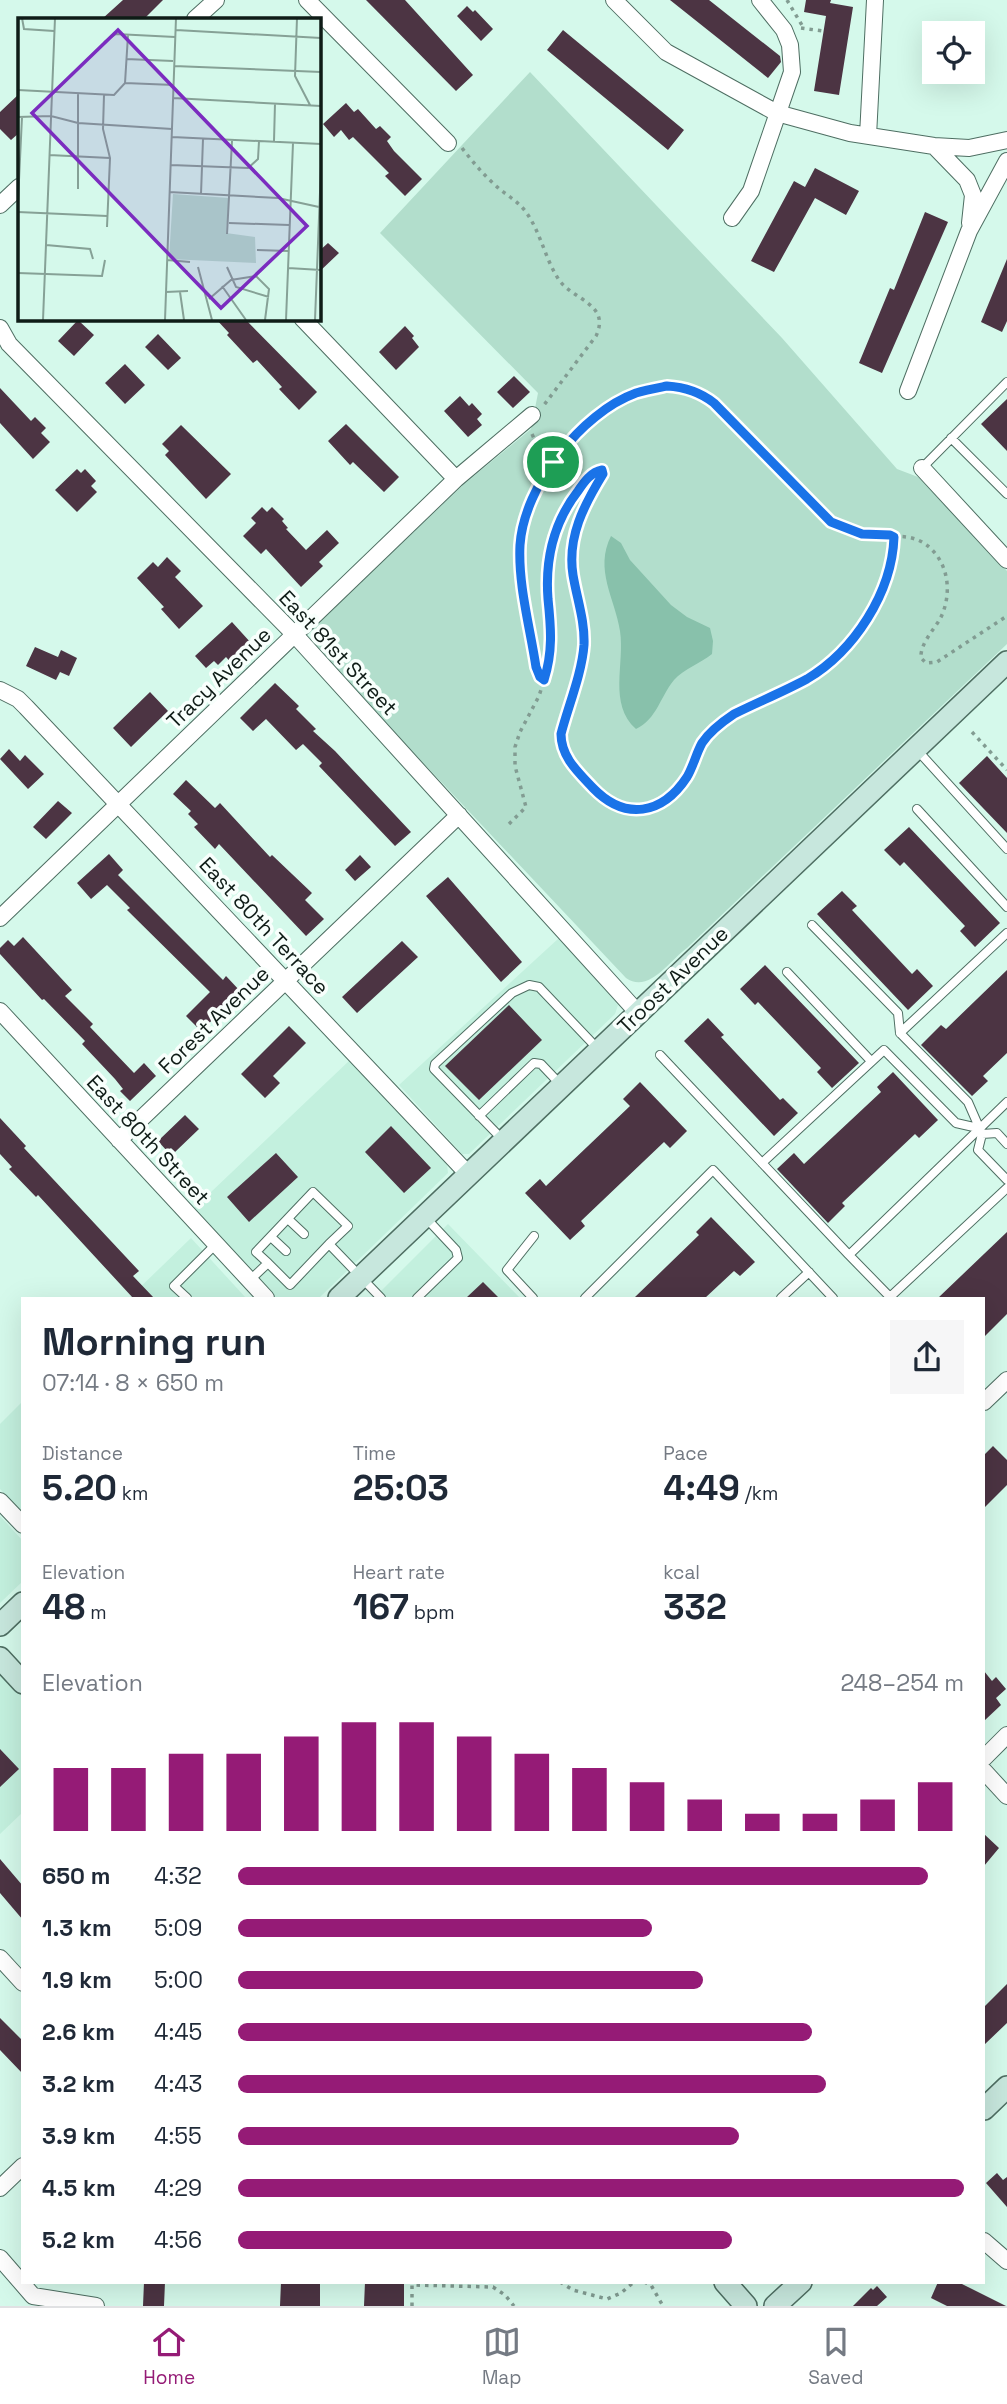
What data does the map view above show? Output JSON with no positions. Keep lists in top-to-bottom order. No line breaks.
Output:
{"streets":{"main road":["Troost Avenue"],"street":["East 81st Street","Tracy Avenue","East 80th Terrace","Forest Avenue","East 80th Street"]},"crossings":[["East 81st Street","Tracy Avenue"],["East 81st Street","Troost Avenue"],["East 81st Street","Forest Avenue"],["Tracy Avenue","East 80th Terrace"],["East 80th Terrace","Troost Avenue"],["East 80th Terrace","Forest Avenue"],["Forest Avenue","East 80th Street"]],"page":{"heading":["Morning run","07:14 · 8 × 650 m"],"stats":[["Distance","5.20 km"],["Time","25:03"],["Pace","4:49 /km"],["Elevation","48 m"],["Heart rate","167 bpm"],["kcal","332"]],"chart":["Elevation","248–254 m"],"list":[{"name":"650 m","note":"4:32"},{"name":"1.3 km","note":"5:09"},{"name":"1.9 km","note":"5:00"},{"name":"2.6 km","note":"4:45"},{"name":"3.2 km","note":"4:43"},{"name":"3.9 km","note":"4:55"},{"name":"4.5 km","note":"4:29"},{"name":"5.2 km","note":"4:56"}],"tabs":["Home","Map","Saved"]}}
